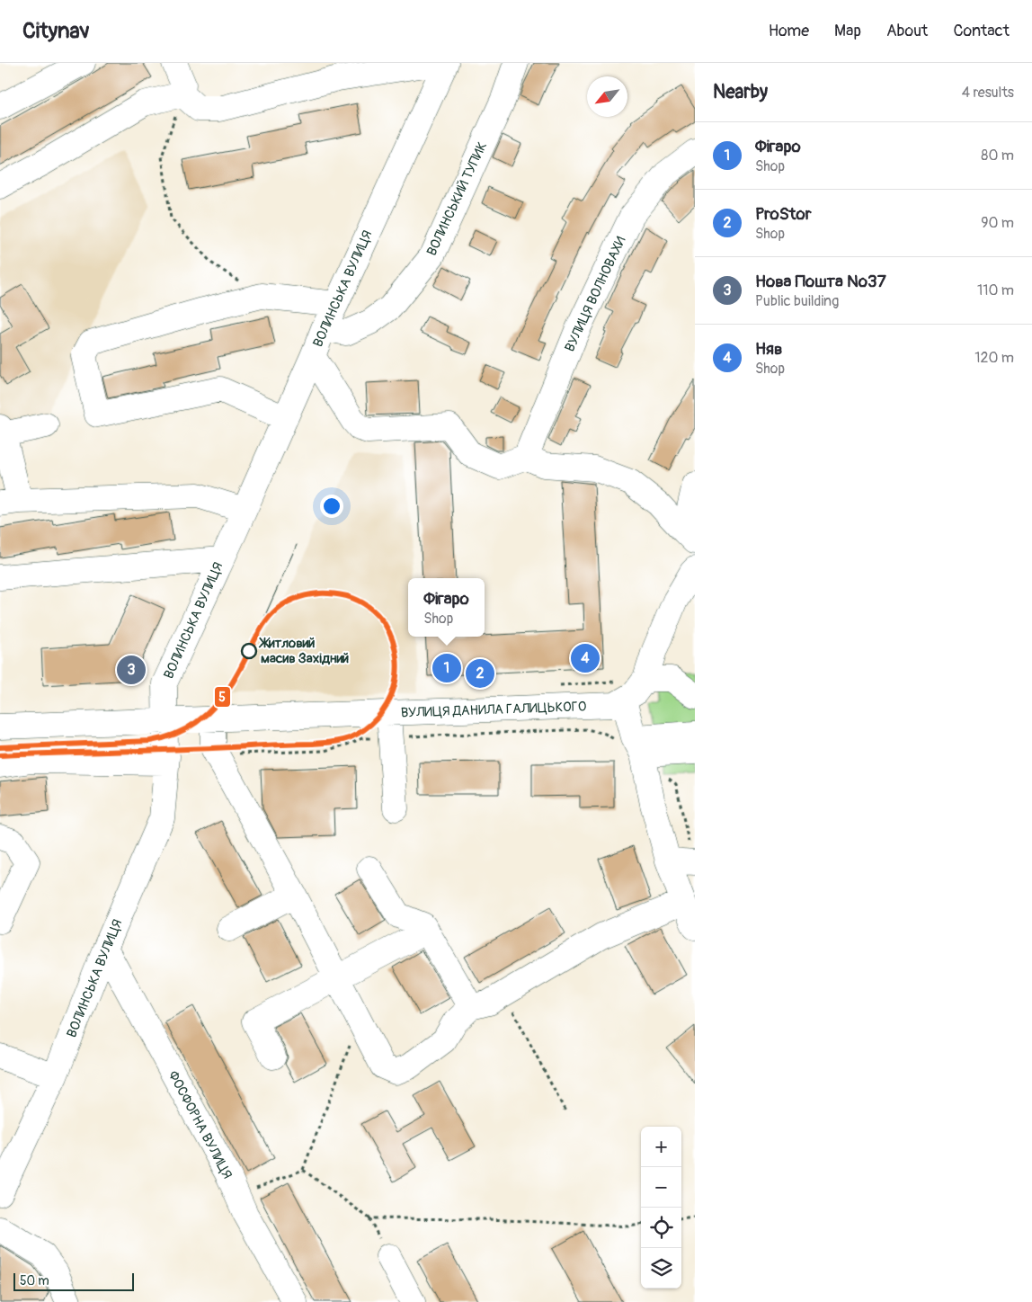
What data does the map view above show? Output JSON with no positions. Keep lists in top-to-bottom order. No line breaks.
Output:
{"streets":{"street":["ВОЛИНСЬКИЙ ТУПИК","ВОЛИНСЬКА ВУЛИЦЯ","ВУЛИЦЯ ВОЛНОВАХИ","ВУЛИЦЯ ДАНИЛА ГАЛИЦЬКОГО","ФОСФОРНА ВУЛИЦЯ"]},"crossings":[["ВОЛИНСЬКИЙ ТУПИК","ВОЛИНСЬКА ВУЛИЦЯ"],["ВОЛИНСЬКА ВУЛИЦЯ","ВУЛИЦЯ ДАНИЛА ГАЛИЦЬКОГО"],["ВОЛИНСЬКА ВУЛИЦЯ","ФОСФОРНА ВУЛИЦЯ"]],"places":["Житловий масив Західний"],"lines":["transit line 5"],"scale_bar":"50 m","north":"bottom left","page":{"header":"Citynav","nav":["Home","Map","About","Contact"],"heading":["Nearby","4 results"],"list":[{"mark":"1","name":"Фігаро","note":"Shop","value":"80 m"},{"mark":"2","name":"ProStor","note":"Shop","value":"90 m"},{"mark":"3","name":"Нова Пошта №37","note":"Public building","value":"110 m"},{"mark":"4","name":"Няв","note":"Shop","value":"120 m"}],"popup":["Фігаро","Shop"],"pins":["4","1","3","2"],"map_buttons":["+","−"],"scale":"50 m"}}
